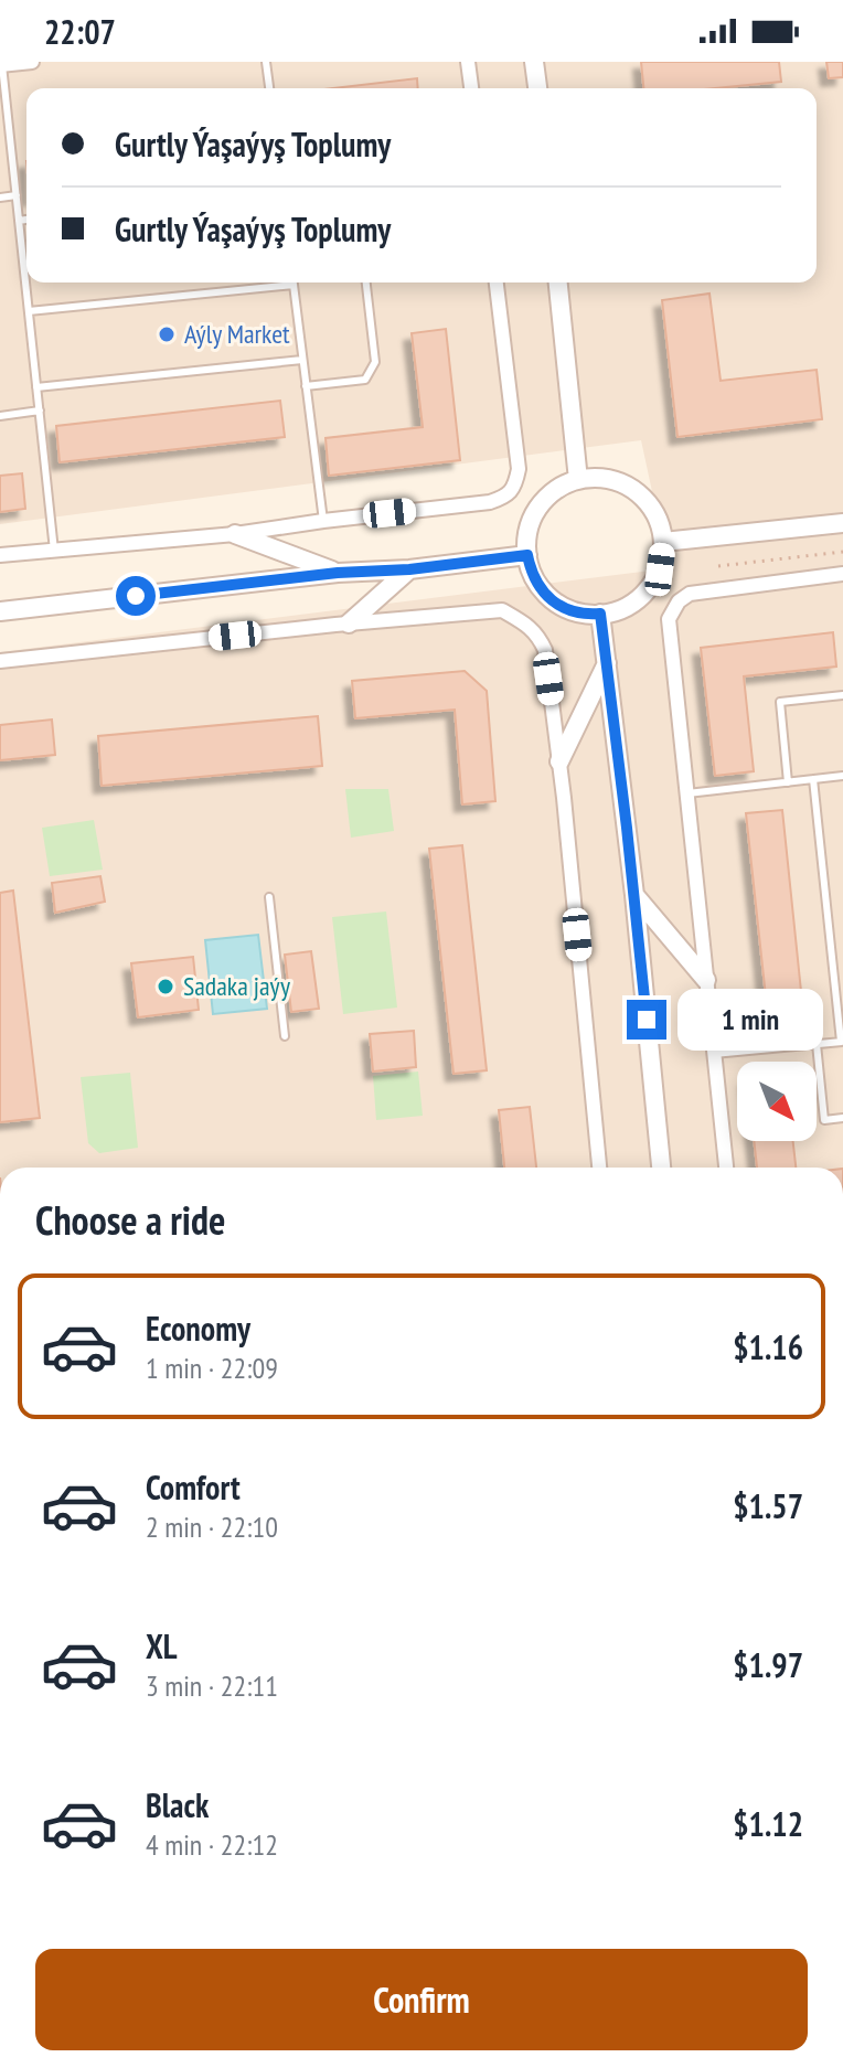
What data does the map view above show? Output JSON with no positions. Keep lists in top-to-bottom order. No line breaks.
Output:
{"places":["Aýly Market","Sadaka jaýy"],"north":"bottom right","page":{"status":"22:07","banner":["Gurtly Ýaşaýyş Toplumy","Gurtly Ýaşaýyş Toplumy"],"bubble":"1 min","heading":"Choose a ride","list":[{"name":"Economy","note":"1 min · 22:09","value":"$1.16"},{"name":"Comfort","note":"2 min · 22:10","value":"$1.57"},{"name":"XL","note":"3 min · 22:11","value":"$1.97"},{"name":"Black","note":"4 min · 22:12","value":"$1.12"}],"buttons":"Confirm"}}
